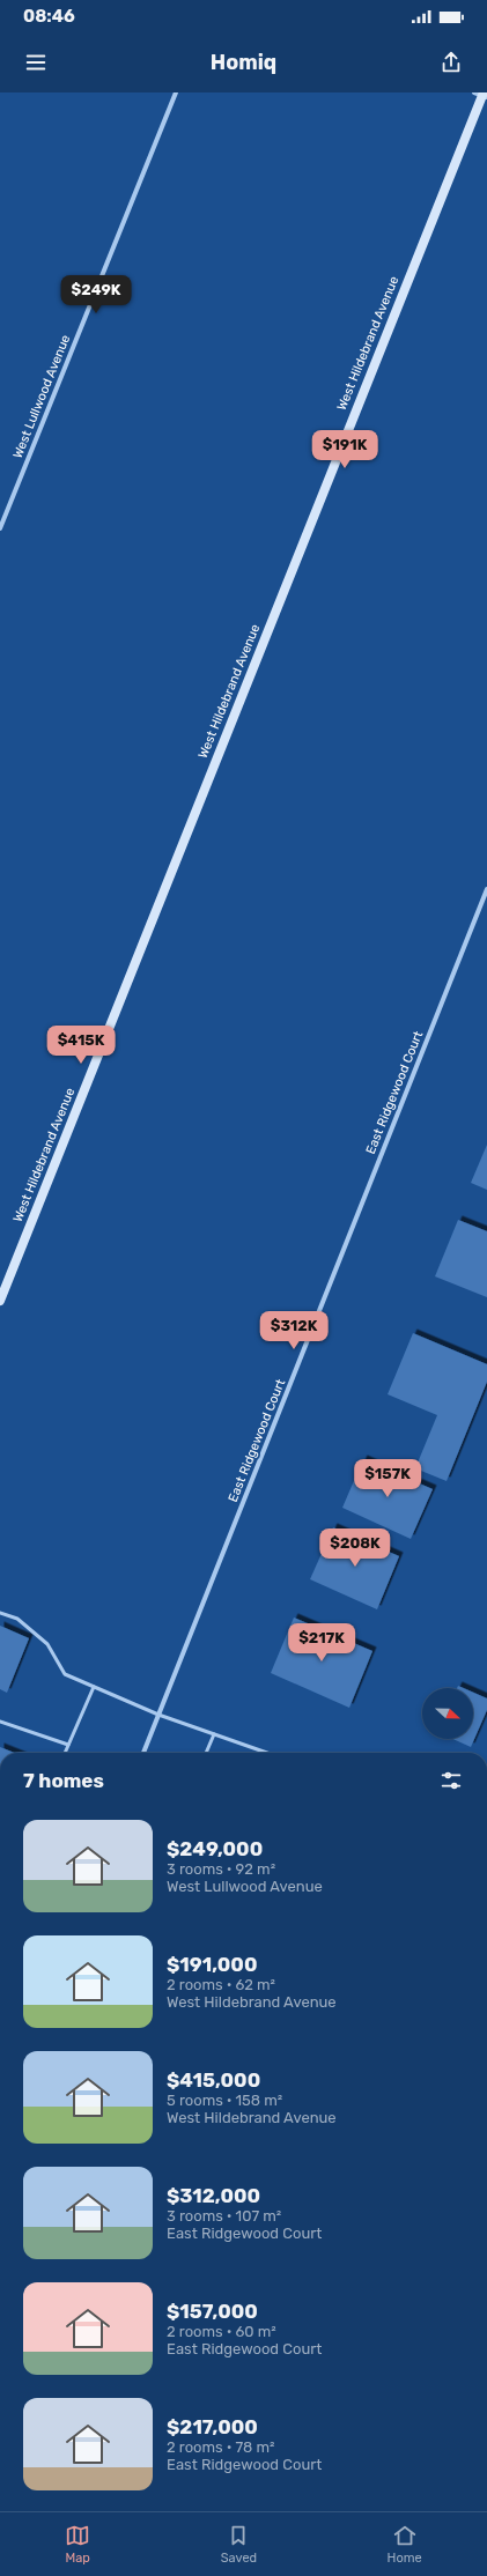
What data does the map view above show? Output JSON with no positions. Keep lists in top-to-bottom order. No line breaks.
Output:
{"streets":{"main road":["West Hildebrand Avenue"],"street":["West Lullwood Avenue","East Ridgewood Court"]},"north":"right","page":{"status":"08:46","header":"Homiq","price":["$249K","$191K","$415K","$312K","$157K","$208K","$217K"],"heading":"7 homes","list":[{"name":"$249,000","note":"3 rooms · 92 m² · West Lullwood Avenue"},{"name":"$191,000","note":"2 rooms · 62 m² · West Hildebrand Avenue"},{"name":"$415,000","note":"5 rooms · 158 m² · West Hildebrand Avenue"},{"name":"$312,000","note":"3 rooms · 107 m² · East Ridgewood Court"},{"name":"$157,000","note":"2 rooms · 60 m² · East Ridgewood Court"},{"name":"$217,000","note":"2 rooms · 78 m² · East Ridgewood Court"}],"tabs":["Map","Saved","Home"]}}
